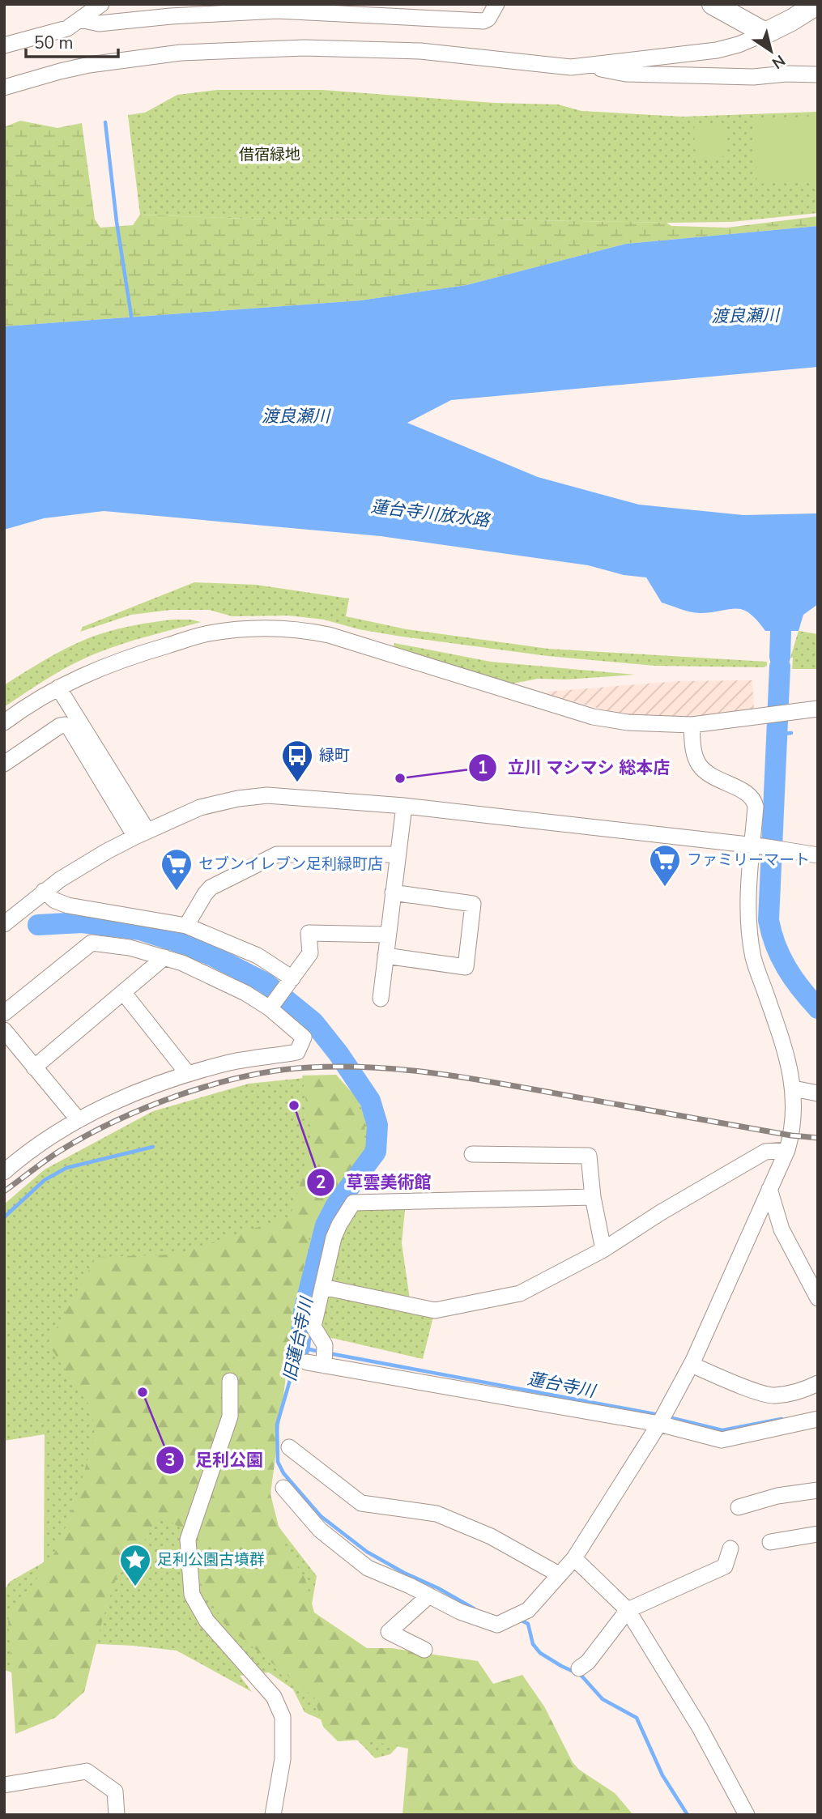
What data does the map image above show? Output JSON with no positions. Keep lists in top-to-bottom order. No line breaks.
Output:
{"water":["渡良瀬川","蓮台寺川放水路","旧蓮台寺川","蓮台寺川"],"parks":["借宿緑地"],"places":{"other":["立川 マシマシ 総本店","草雲美術館","足利公園"],"bus stop":["緑町"],"supermarket":["ファミリーマート","セブンイレブン足利緑町店"],"place":["足利公園古墳群"]},"scale_bar":"50 m","north":"bottom right"}
